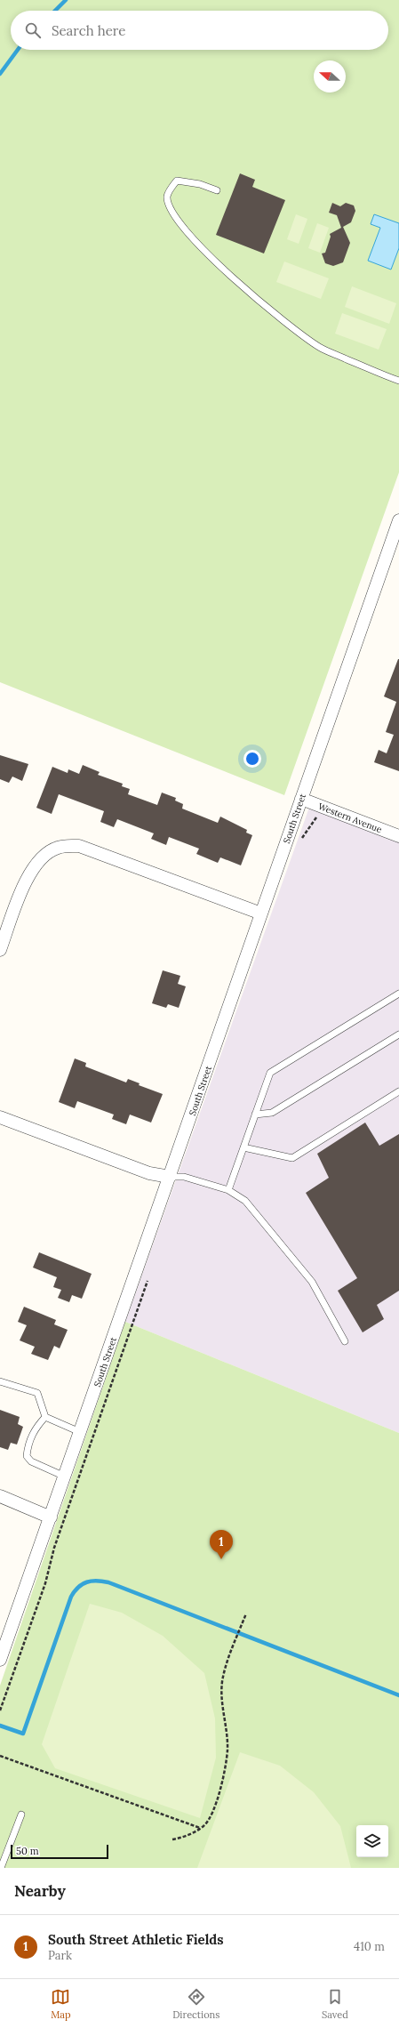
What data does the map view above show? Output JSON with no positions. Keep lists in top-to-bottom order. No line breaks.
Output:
{"streets":{"street":["Western Avenue","South Street"]},"crossings":[["Western Avenue","South Street"]],"scale_bar":"50 m","north":"left","page":{"search":"Search here","pins":"1","scale":"50 m","heading":"Nearby","list":[{"mark":"1","name":"South Street Athletic Fields","note":"Park","value":"410 m"}],"nav":["Map","Directions","Saved"]}}
